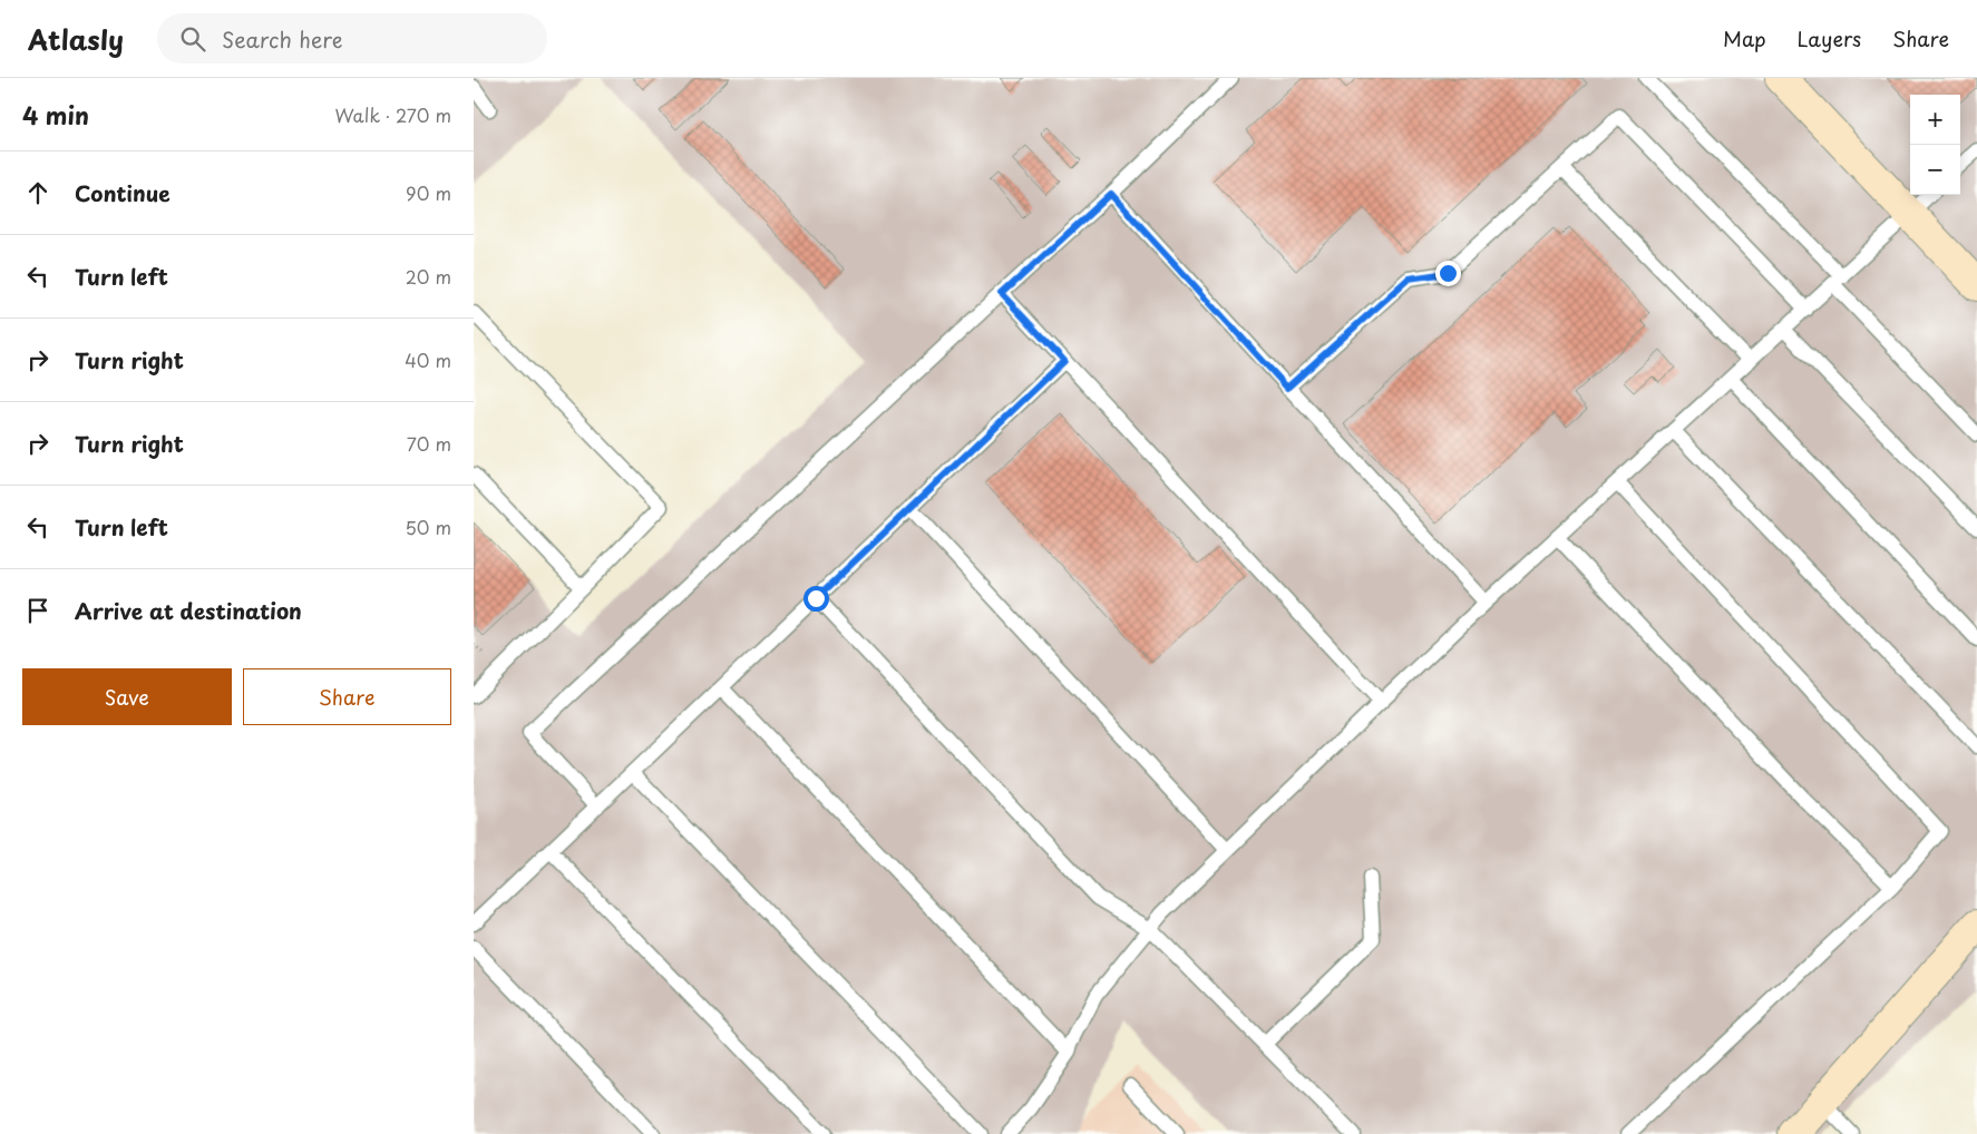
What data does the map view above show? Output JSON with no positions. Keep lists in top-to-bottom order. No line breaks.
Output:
{"page":{"header":"Atlasly","search":"Search here","nav":["Map","Layers","Share"],"heading":["4 min","Walk · 270 m"],"map_buttons":["+","−"],"list":[["Continue","90 m"],["Turn left","20 m"],["Turn right","40 m"],["Turn right","70 m"],["Turn left","50 m"],"Arrive at destination"],"buttons":["Save","Share"]}}
